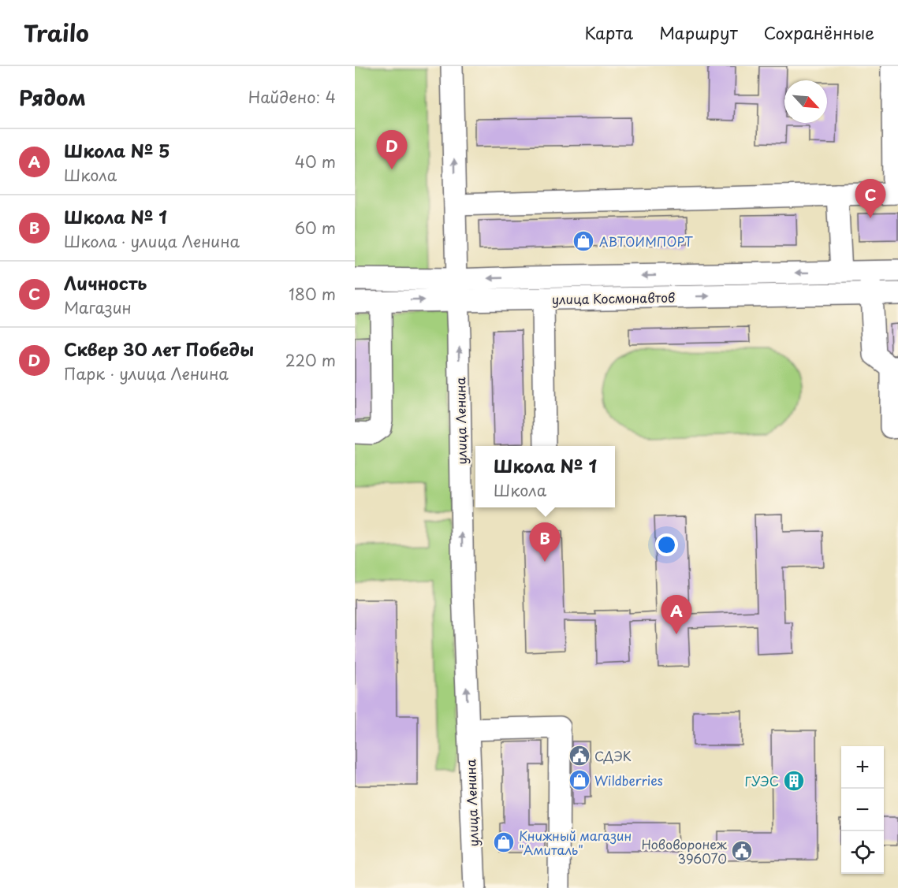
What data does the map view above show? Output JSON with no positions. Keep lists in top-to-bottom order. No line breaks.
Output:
{"streets":{"street":["улица Космонавтов","улица Ленина"]},"crossings":[["улица Космонавтов","улица Ленина"]],"one_way":["улица Ленина"],"places":{"shop":["АВТОИМПОРТ","Wildberries","Книжный магазин \"Амиталь\""],"public building":["СДЭК","Нововоронеж 396070"],"building":["ГУЭС"]},"north":"bottom right","page":{"header":"Trailo","nav":["Карта","Маршрут","Сохранённые"],"heading":["Рядом","Найдено: 4"],"list":[{"mark":"A","name":"Школа № 5","note":"Школа","value":"40 m"},{"mark":"B","name":"Школа № 1","note":"Школа · улица Ленина","value":"60 m"},{"mark":"C","name":"Личность","note":"Магазин","value":"180 m"},{"mark":"D","name":"Сквер 30 лет Победы","note":"Парк · улица Ленина","value":"220 m"}],"pins":["D","C","B","A"],"popup":["Школа № 1","Школа"],"map_buttons":["+","−"]}}
